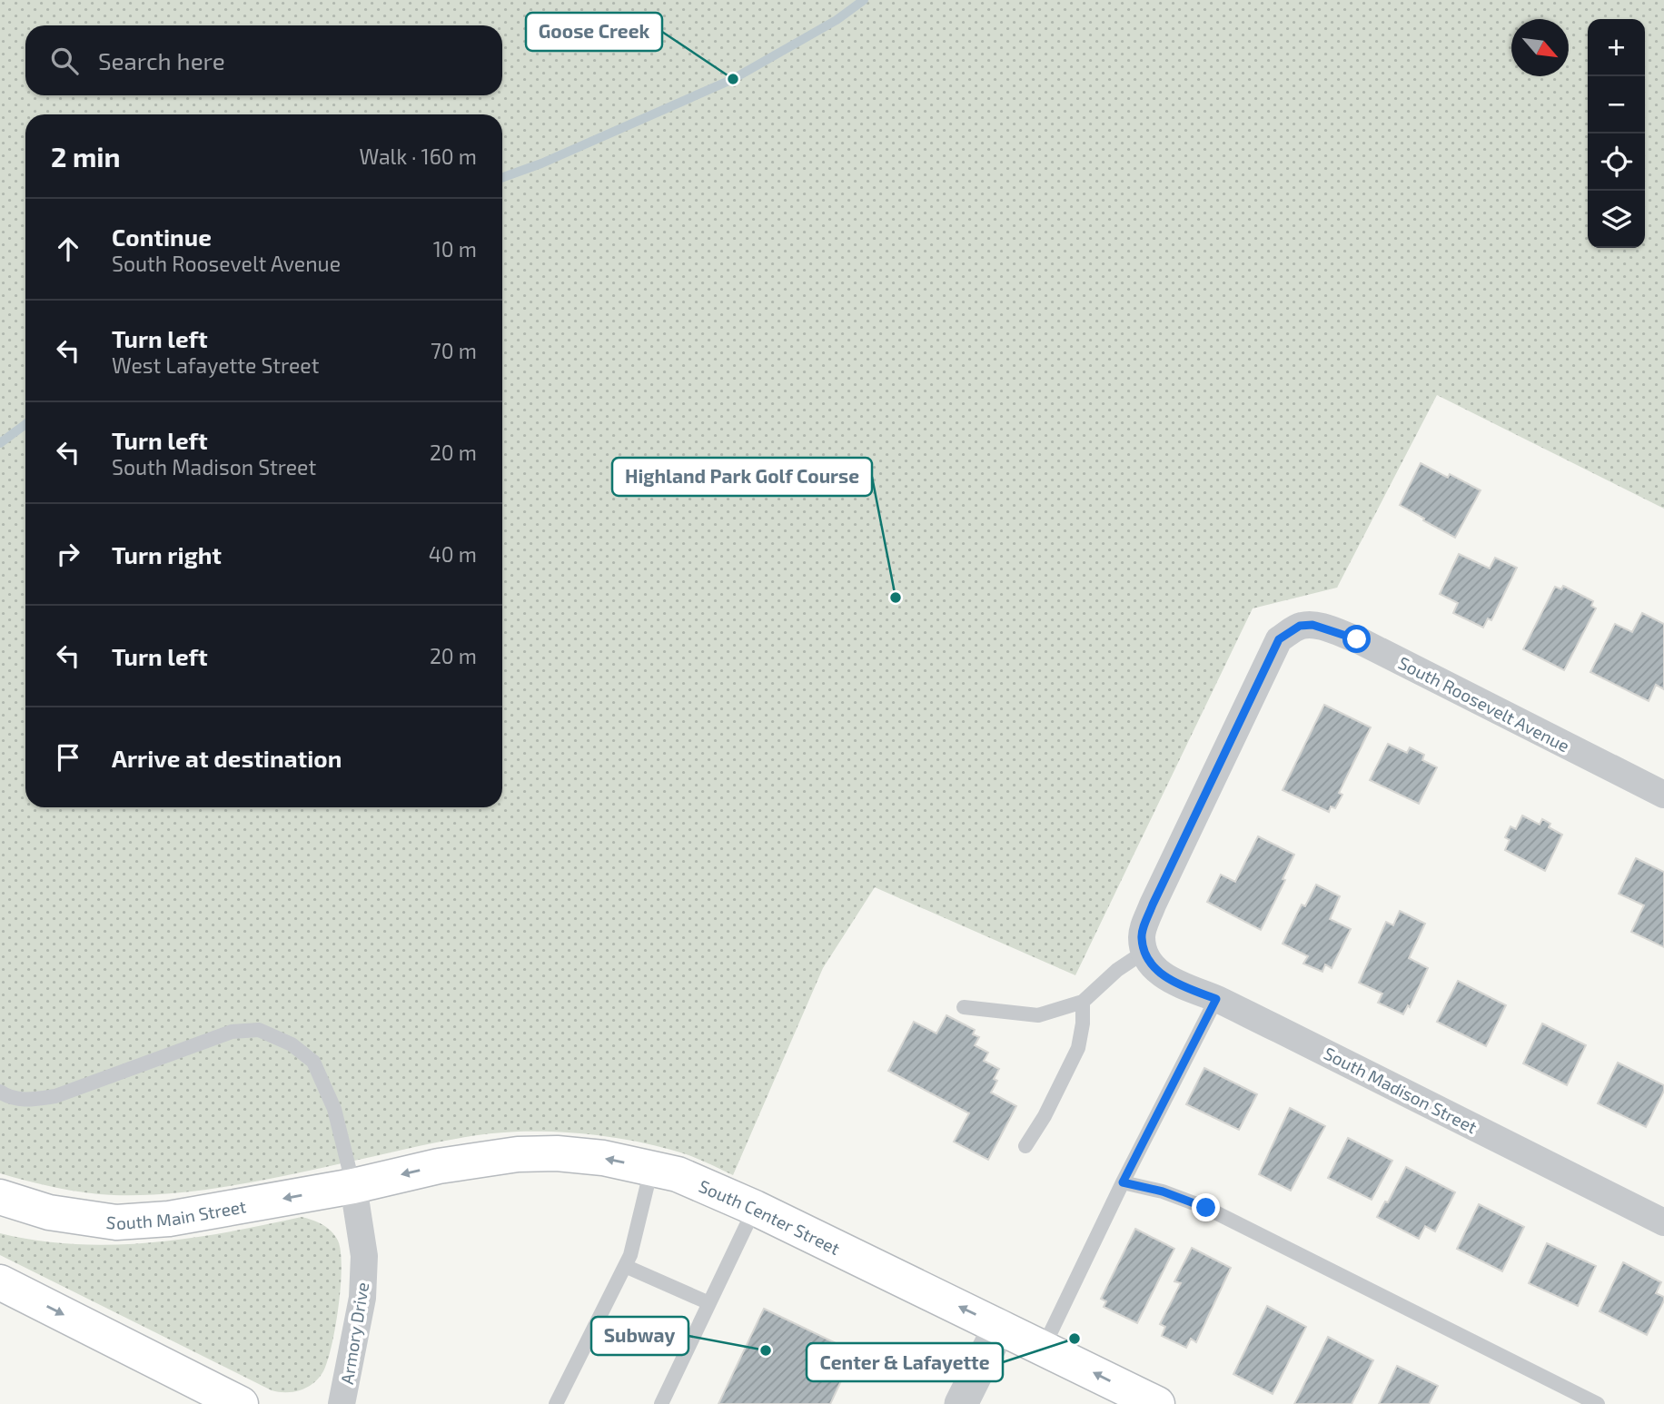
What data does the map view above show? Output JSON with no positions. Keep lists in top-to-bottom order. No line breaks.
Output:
{"streets":{"main road":["South Main Street","South Center Street"],"street":["South Roosevelt Avenue","South Madison Street","Armory Drive"]},"crossings":[["South Roosevelt Avenue","South Madison Street"],["South Main Street","South Center Street"],["South Main Street","Armory Drive"],["South Center Street","Armory Drive"]],"one_way":["South Main Street","South Center Street"],"places":["Goose Creek","Highland Park Golf Course","Center & Lafayette","Subway"],"north":"bottom right","page":{"map_buttons":["+","−"],"search":"Search here","heading":["2 min","Walk · 160 m"],"list":[["Continue","South Roosevelt Avenue","10 m"],["Turn left","West Lafayette Street","70 m"],["Turn left","South Madison Street","20 m"],["Turn right","40 m"],["Turn left","20 m"],"Arrive at destination"]}}
